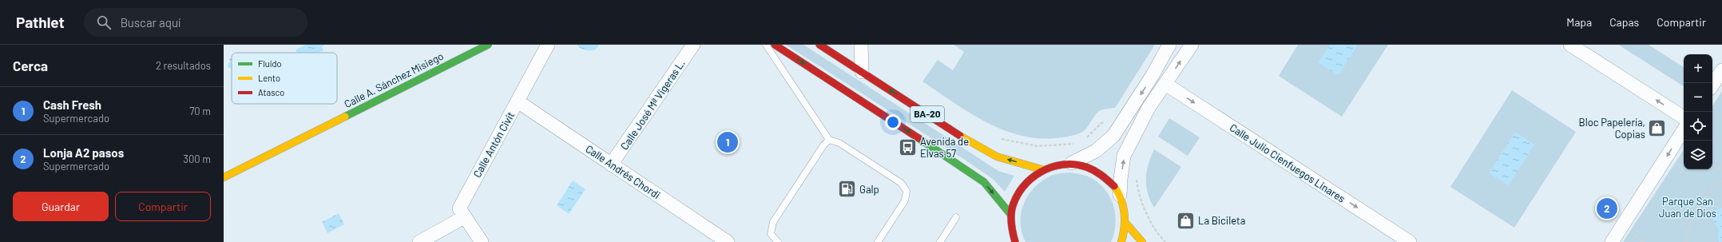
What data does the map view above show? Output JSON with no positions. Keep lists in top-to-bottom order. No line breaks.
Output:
{"streets":{"main road":["Calle A. Sánchez Misiego","BA-20"],"street":["Calle José Mª Vigeras L.","Calle Antón Civit","Calle Julio Cienfuegos Linares","Calle Andrés Chordi"]},"crossings":[["Calle José Mª Vigeras L.","Calle Andrés Chordi"],["Calle Antón Civit","Calle Andrés Chordi"]],"one_way":["Calle Julio Cienfuegos Linares"],"parks":["Parque San Juan de Dios"],"places":{"shop":["Bloc Papelería, Copias","La Bicileta"],"bus stop":["Avenida de Elvas 57"],"fuel station":["Galp"]},"legend":["Fluido","Lento","Atasco"],"page":{"header":"Pathlet","search":"Buscar aquí","nav":["Mapa","Capas","Compartir"],"heading":["Cerca","2 resultados"],"map_buttons":["+","−"],"list":[{"mark":"1","name":"Cash Fresh","note":"Supermercado","value":"70 m"},{"mark":"2","name":"Lonja A2 pasos","note":"Supermercado","value":"300 m"}],"pins":["1","2"],"buttons":["Guardar","Compartir"]}}
